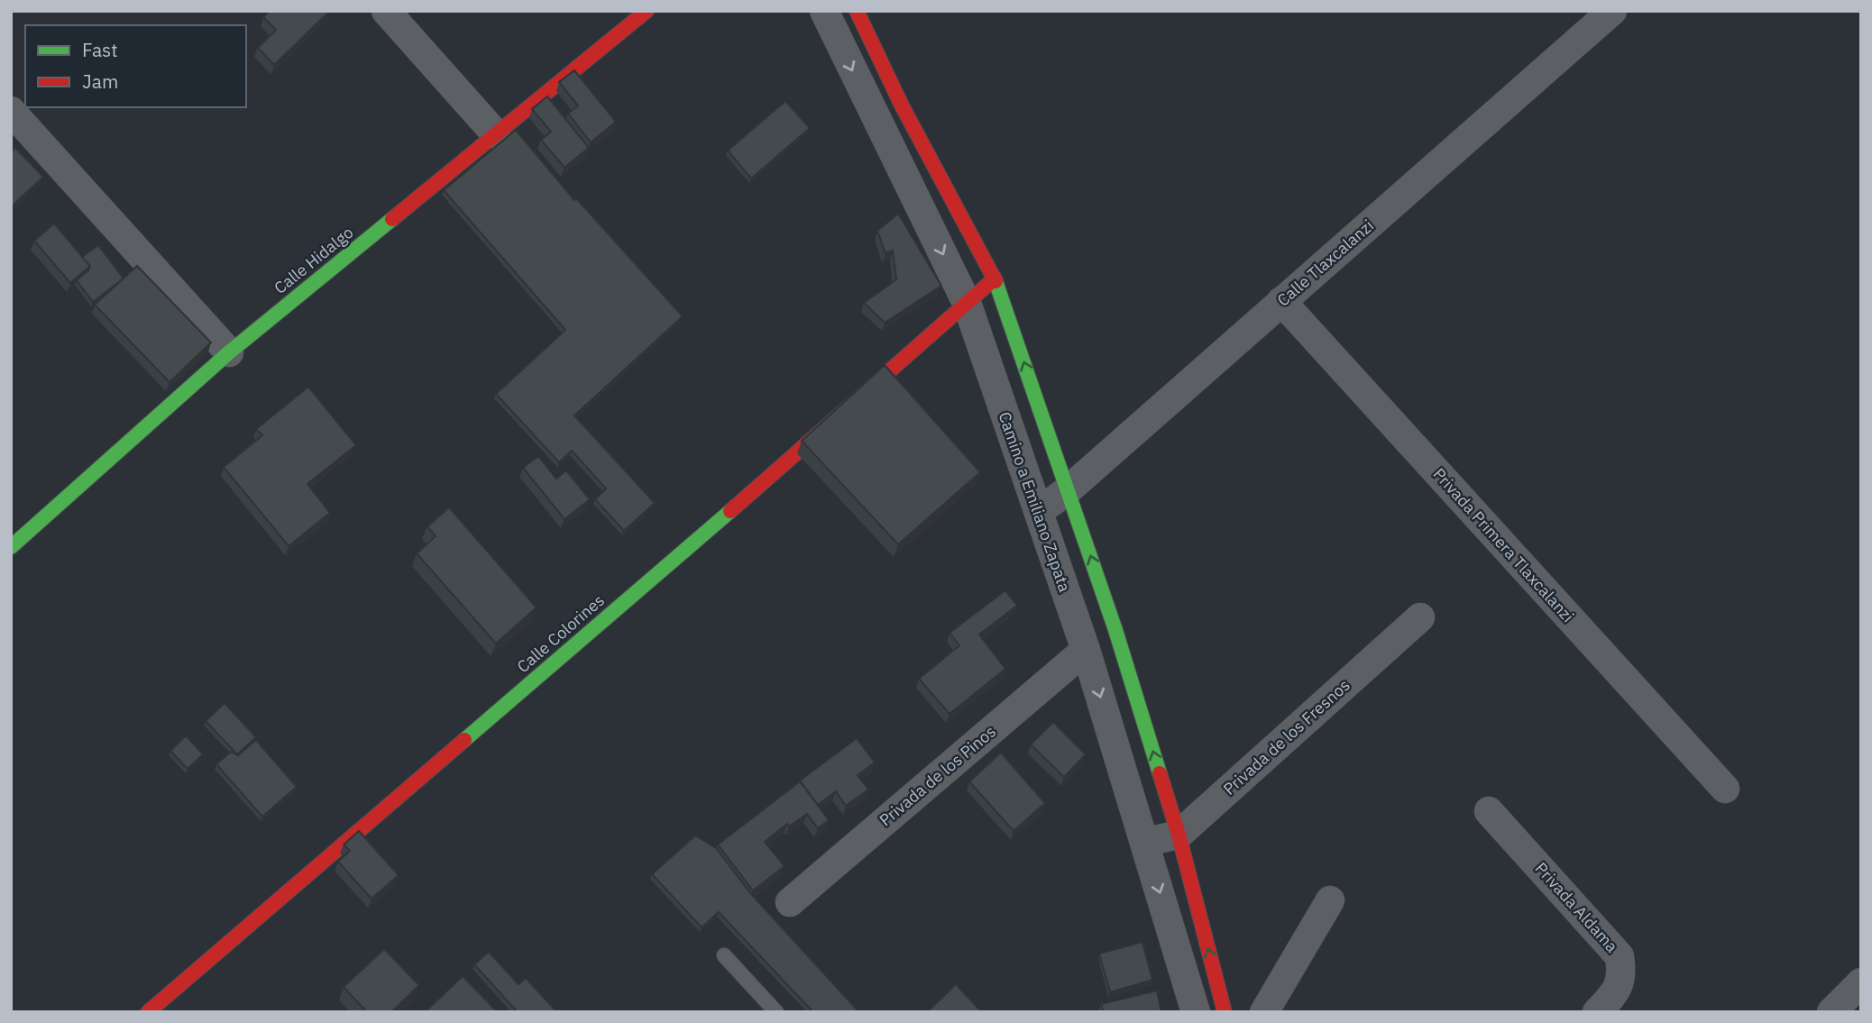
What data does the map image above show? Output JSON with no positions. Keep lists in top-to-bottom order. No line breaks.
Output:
{"streets":{"street":["Calle Hidalgo","Calle Tlaxcalanzi","Camino a Emiliano Zapata","Privada Primera Tlaxcalanzi","Calle Colorines","Privada de los Fresnos","Privada de los Pinos","Privada Aldama"]},"crossings":[["Calle Tlaxcalanzi","Camino a Emiliano Zapata"],["Calle Tlaxcalanzi","Privada Primera Tlaxcalanzi"],["Camino a Emiliano Zapata","Calle Colorines"],["Camino a Emiliano Zapata","Privada de los Fresnos"],["Camino a Emiliano Zapata","Privada de los Pinos"]],"legend":["Fast","Jam"]}
